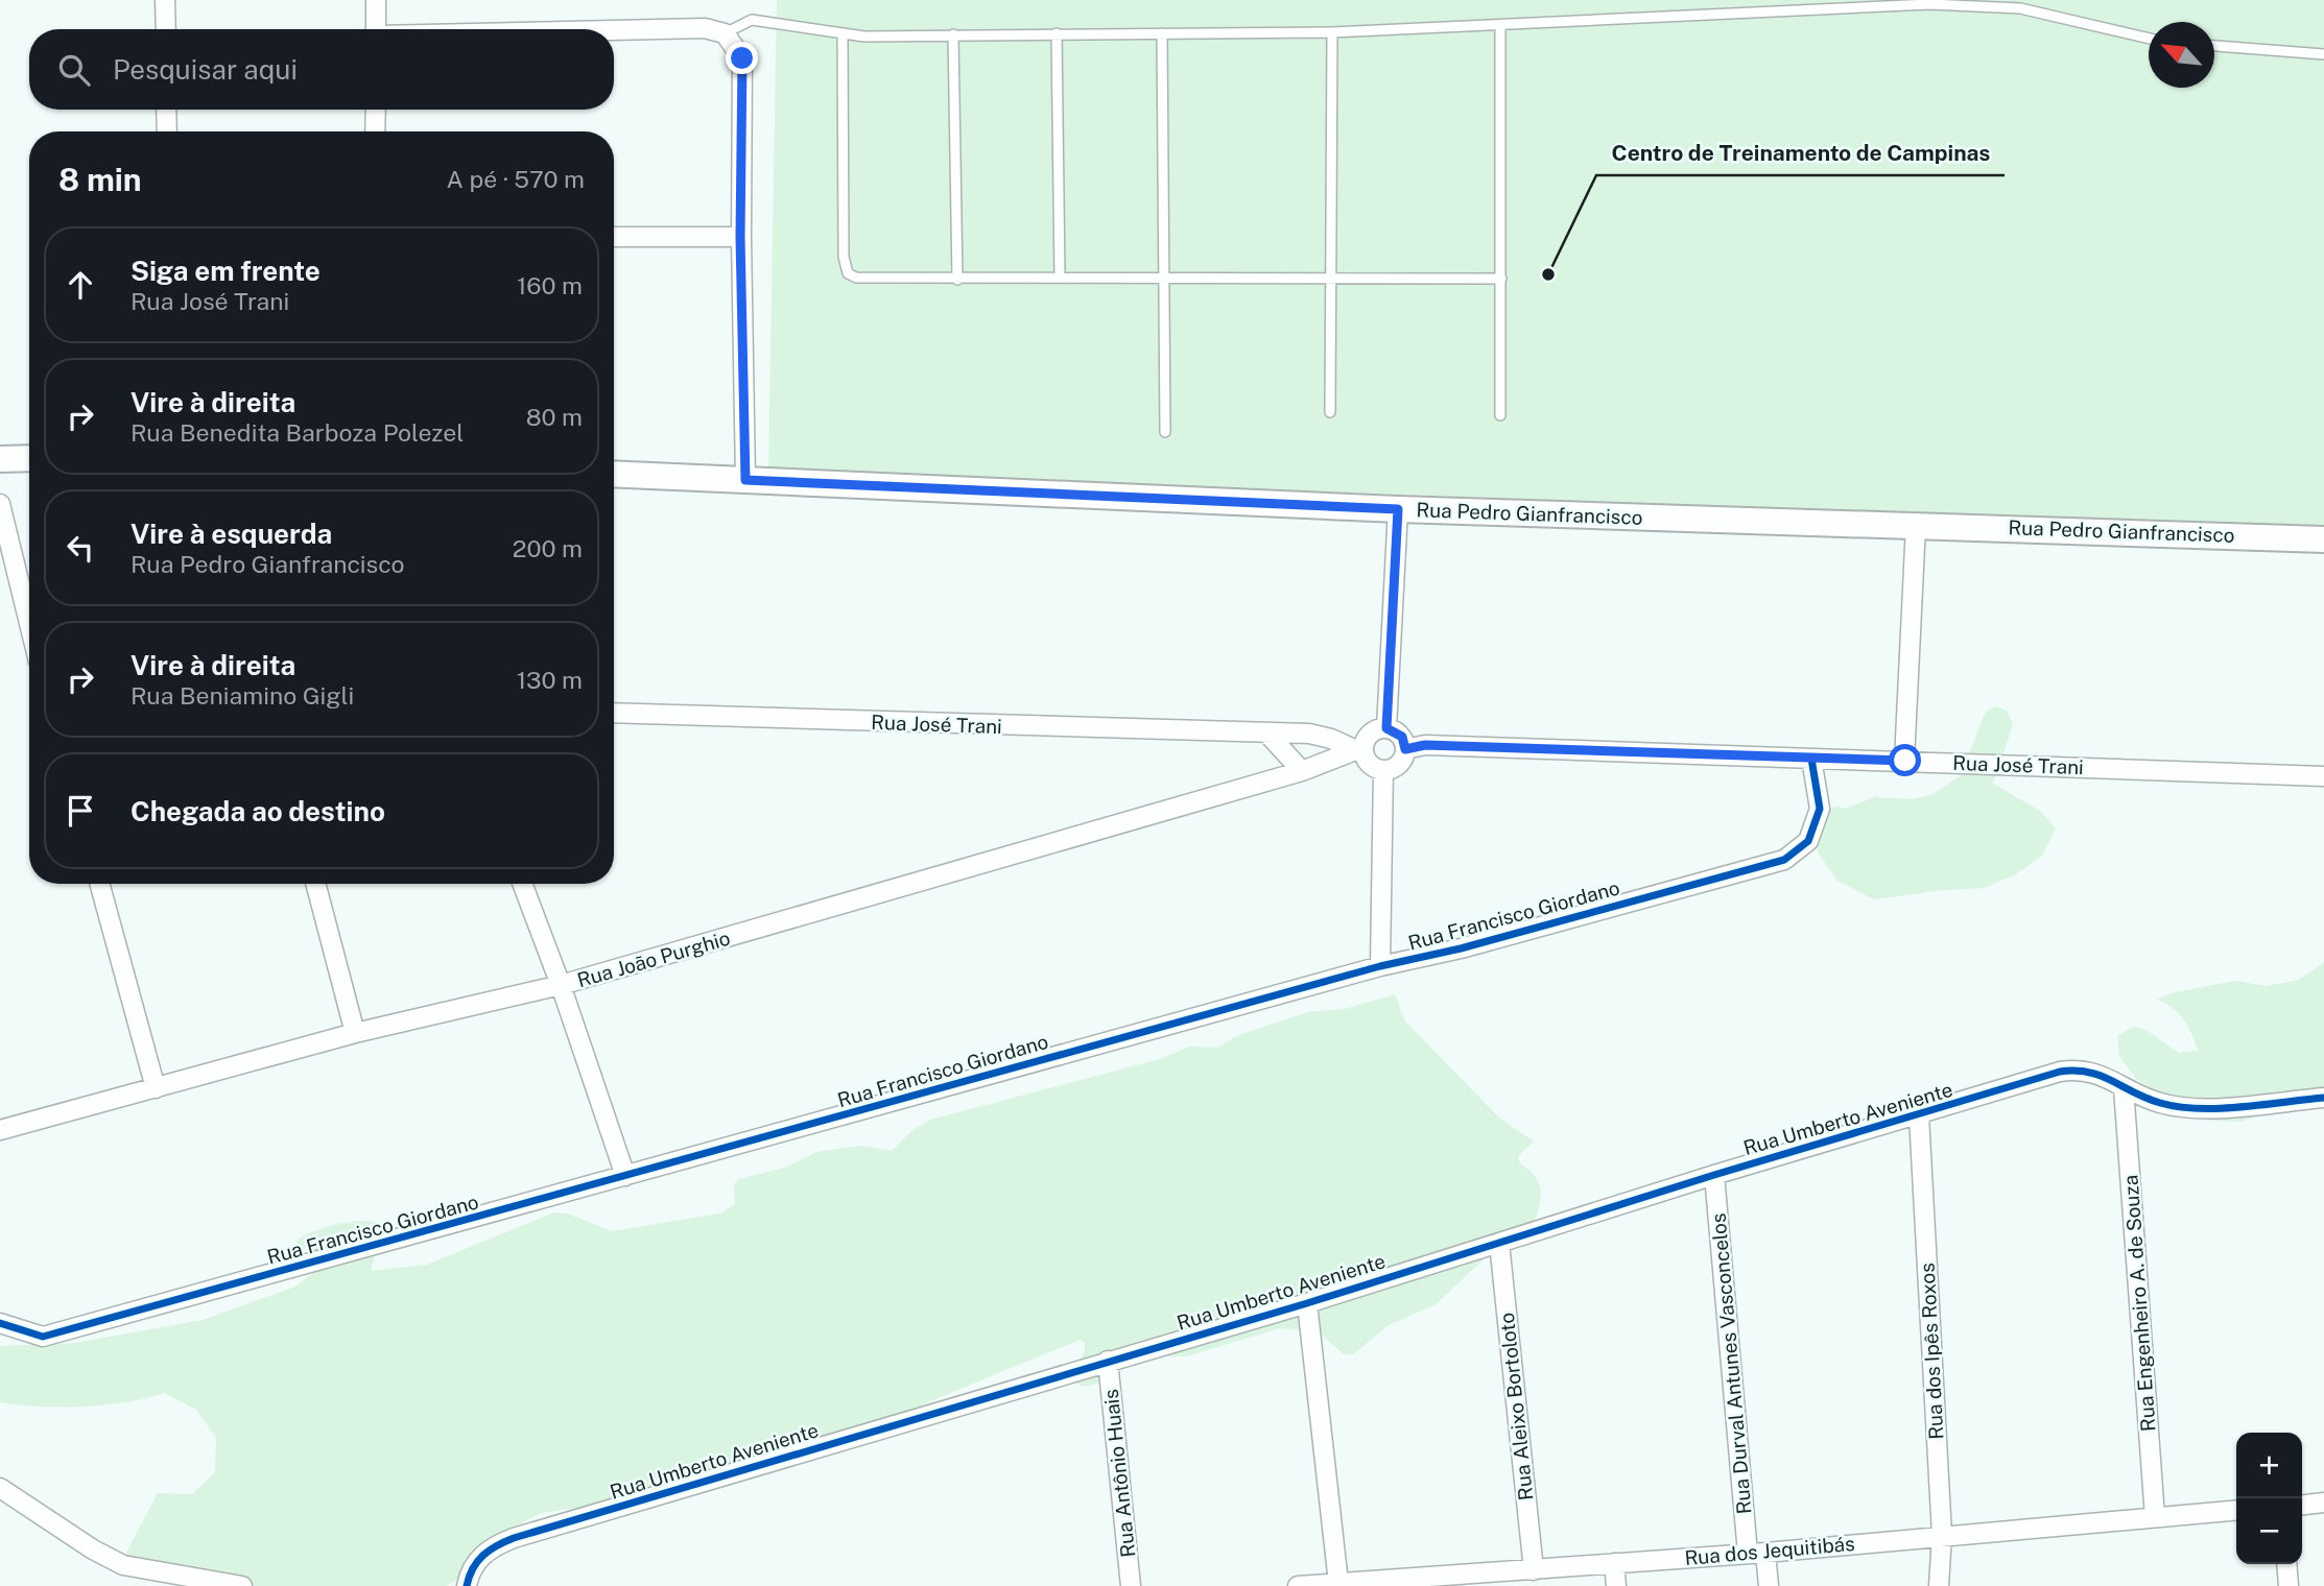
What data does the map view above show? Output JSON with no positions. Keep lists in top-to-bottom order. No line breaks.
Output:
{"streets":{"street":["Rua Pedro Gianfrancisco","Rua José Trani","Rua Francisco Giordano","Rua João Purghio","Rua Umberto Aveniente","Rua Engenheiro A. de Souza","Rua dos Ipês Roxos","Rua Durval Antunes Vasconcelos","Rua Aleixo Bortoloto","Rua Antônio Huais","Rua dos Jequitibás"]},"crossings":[["Rua José Trani","Rua Francisco Giordano"],["Rua José Trani","Rua João Purghio"],["Rua Umberto Aveniente","Rua Engenheiro A. de Souza"],["Rua Umberto Aveniente","Rua dos Ipês Roxos"],["Rua Umberto Aveniente","Rua Durval Antunes Vasconcelos"],["Rua Umberto Aveniente","Rua Aleixo Bortoloto"],["Rua Umberto Aveniente","Rua Antônio Huais"],["Rua Engenheiro A. de Souza","Rua dos Jequitibás"],["Rua dos Ipês Roxos","Rua dos Jequitibás"],["Rua Durval Antunes Vasconcelos","Rua dos Jequitibás"],["Rua Aleixo Bortoloto","Rua dos Jequitibás"]],"places":["Centro de Treinamento de Campinas"],"north":"top left","page":{"search":"Pesquisar aqui","heading":["8 min","A pé · 570 m"],"list":[["Siga em frente","Rua José Trani","160 m"],["Vire à direita","Rua Benedita Barboza Polezel","80 m"],["Vire à esquerda","Rua Pedro Gianfrancisco","200 m"],["Vire à direita","Rua Beniamino Gigli","130 m"],"Chegada ao destino"],"map_buttons":["+","−"]}}
